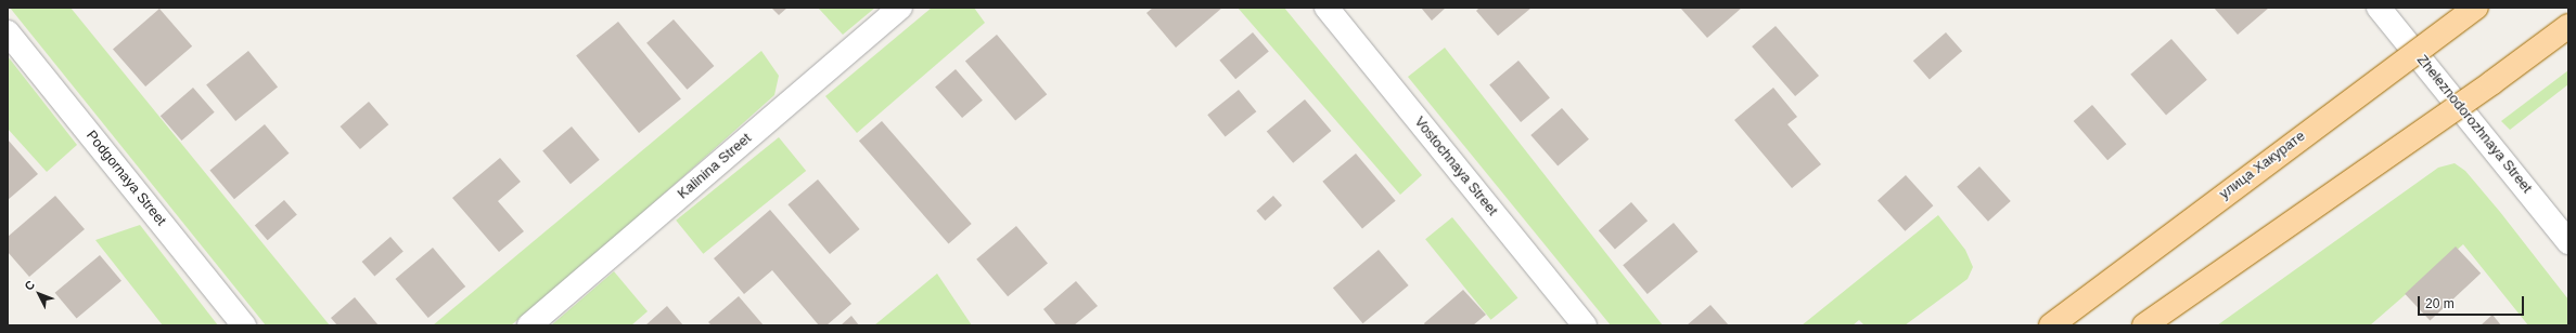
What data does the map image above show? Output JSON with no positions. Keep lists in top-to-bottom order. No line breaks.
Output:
{"streets":{"main road":["улица Хакурате"],"street":["Zheleznodorozhnaya Street","Kalinina Street","Vostochnaya Street","Podgornaya Street"]},"scale_bar":"20 m","north":"top left"}
